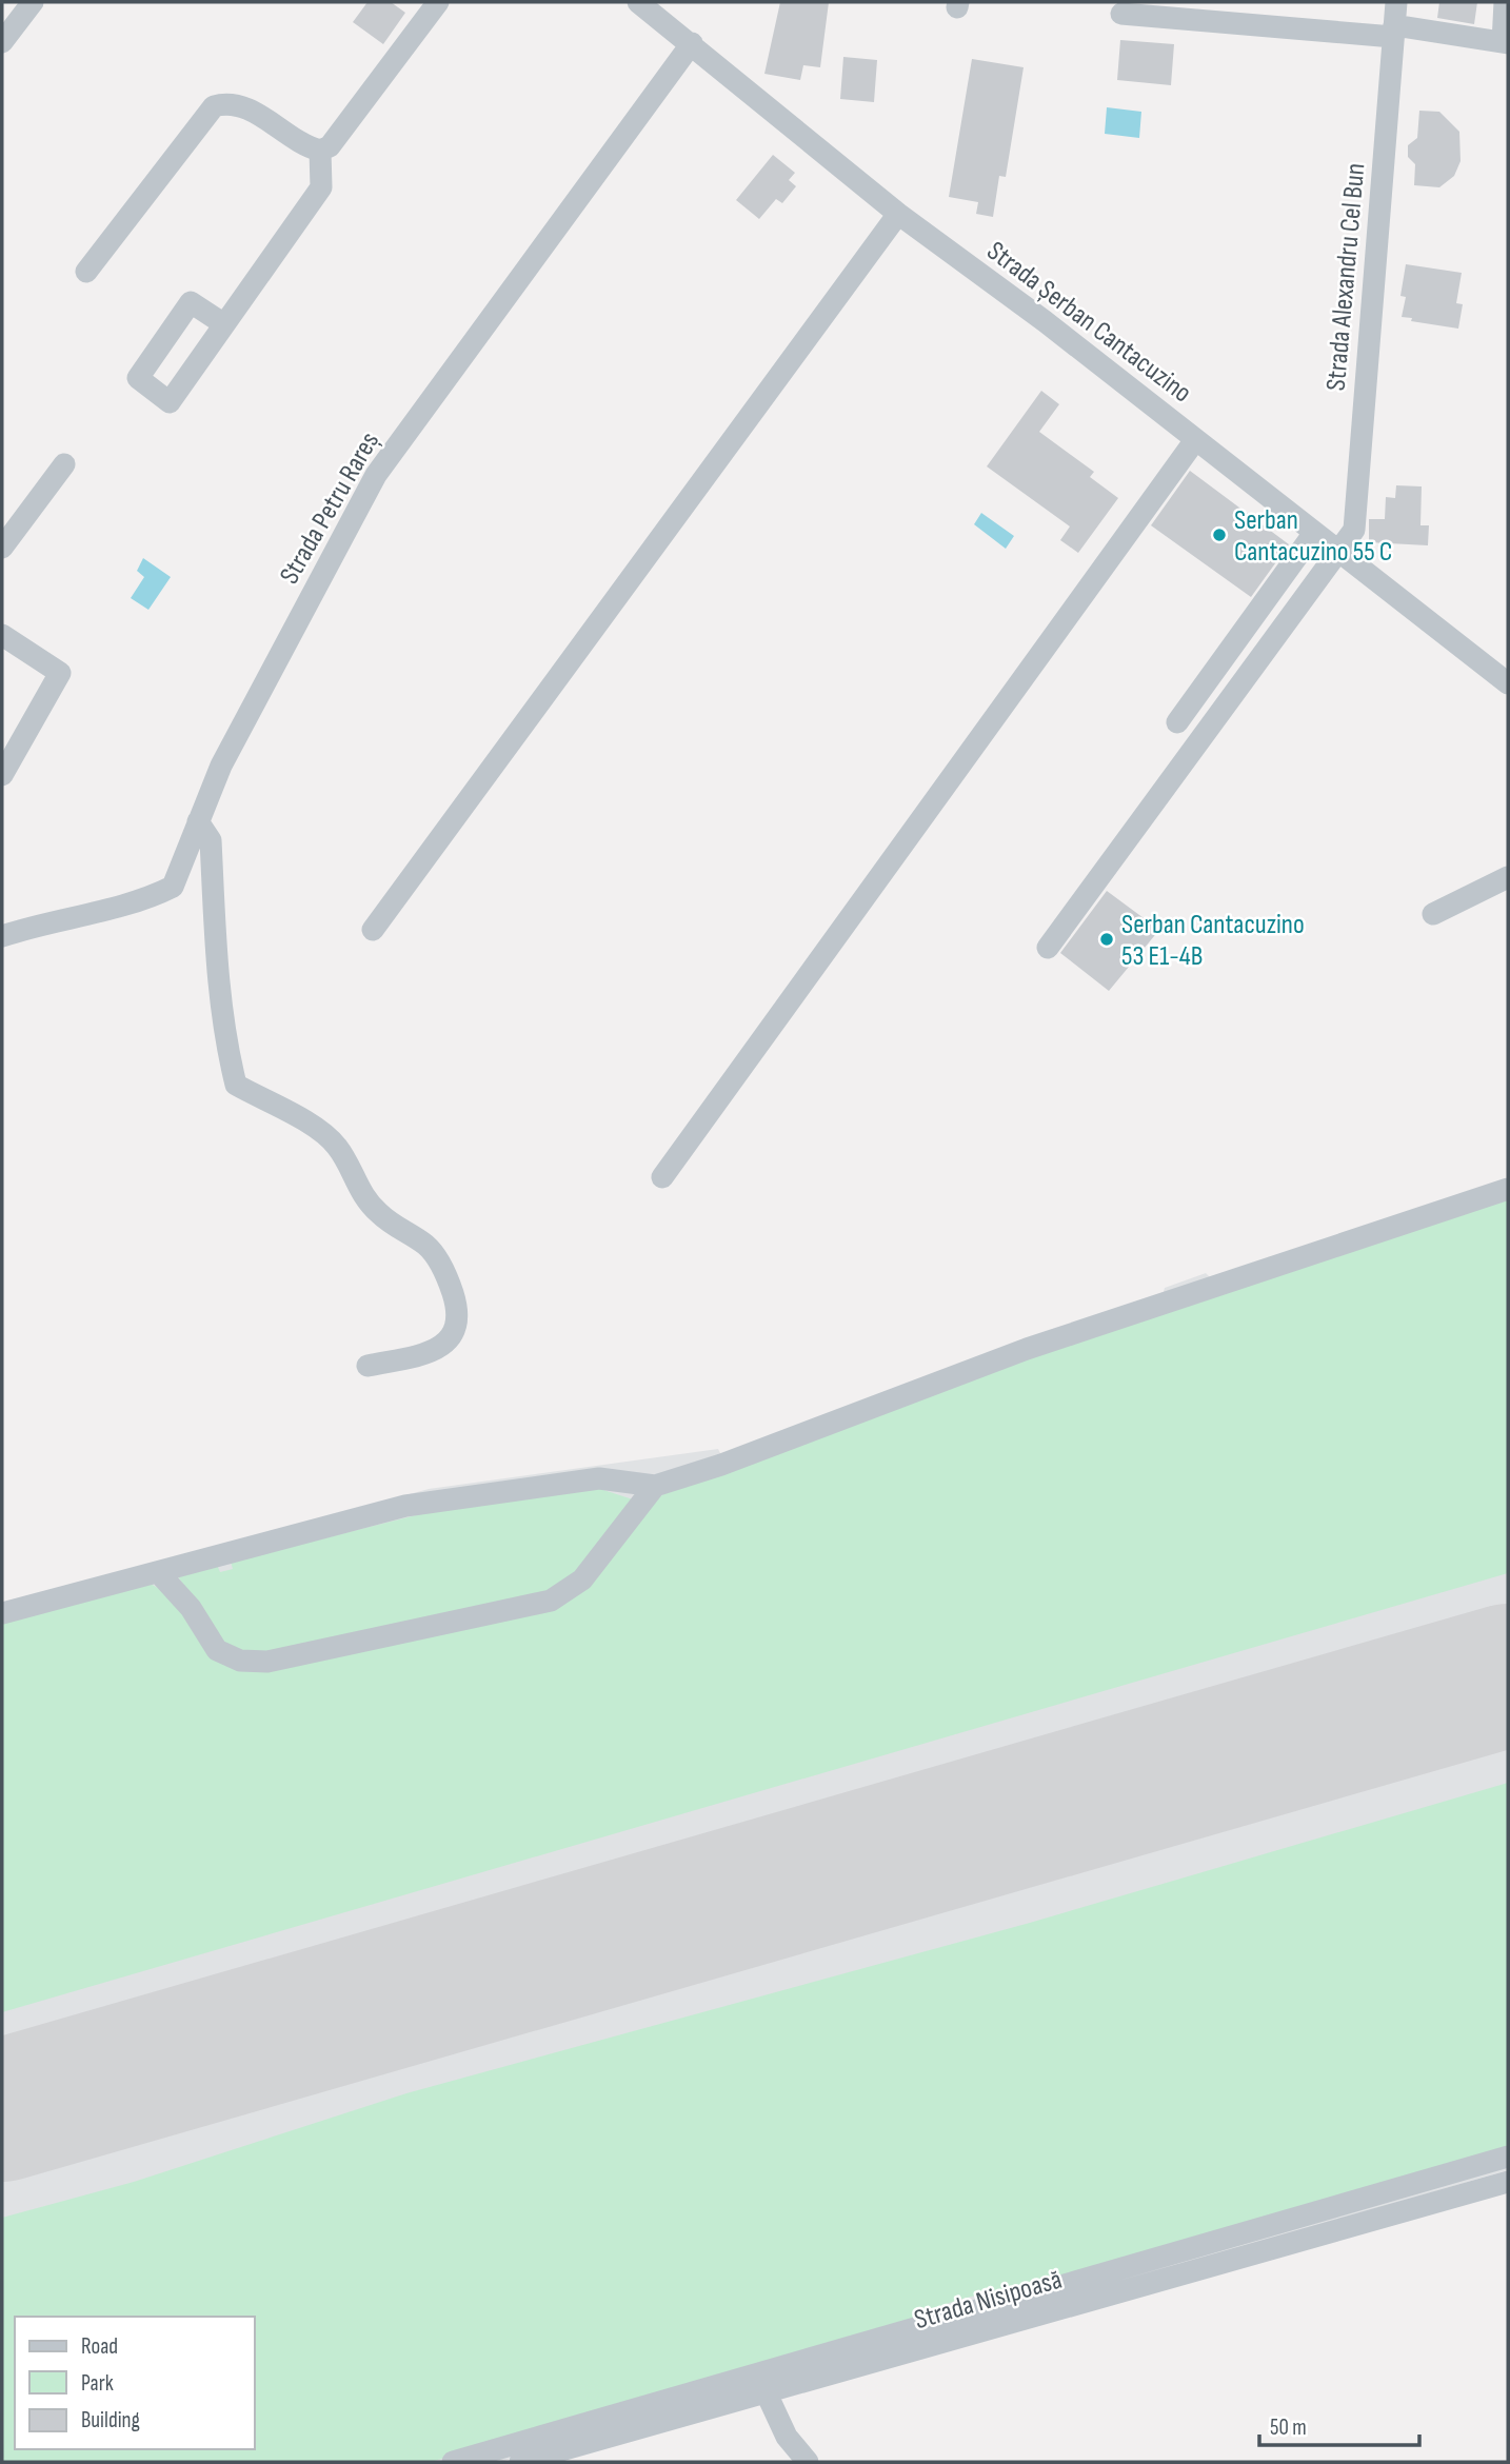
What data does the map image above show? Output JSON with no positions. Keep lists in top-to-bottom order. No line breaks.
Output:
{"streets":{"street":["Strada Alexandru Cel Bun","Strada Șerban Cantacuzino","Strada Petru Rareș","Strada Nisipoasă"]},"crossings":[["Strada Alexandru Cel Bun","Strada Șerban Cantacuzino"],["Strada Șerban Cantacuzino","Strada Petru Rareș"]],"places":["Serban Cantacuzino 55 C","Serban Cantacuzino 53 E1-4B"],"legend":["Road","Park","Building"],"scale_bar":"50 m"}
